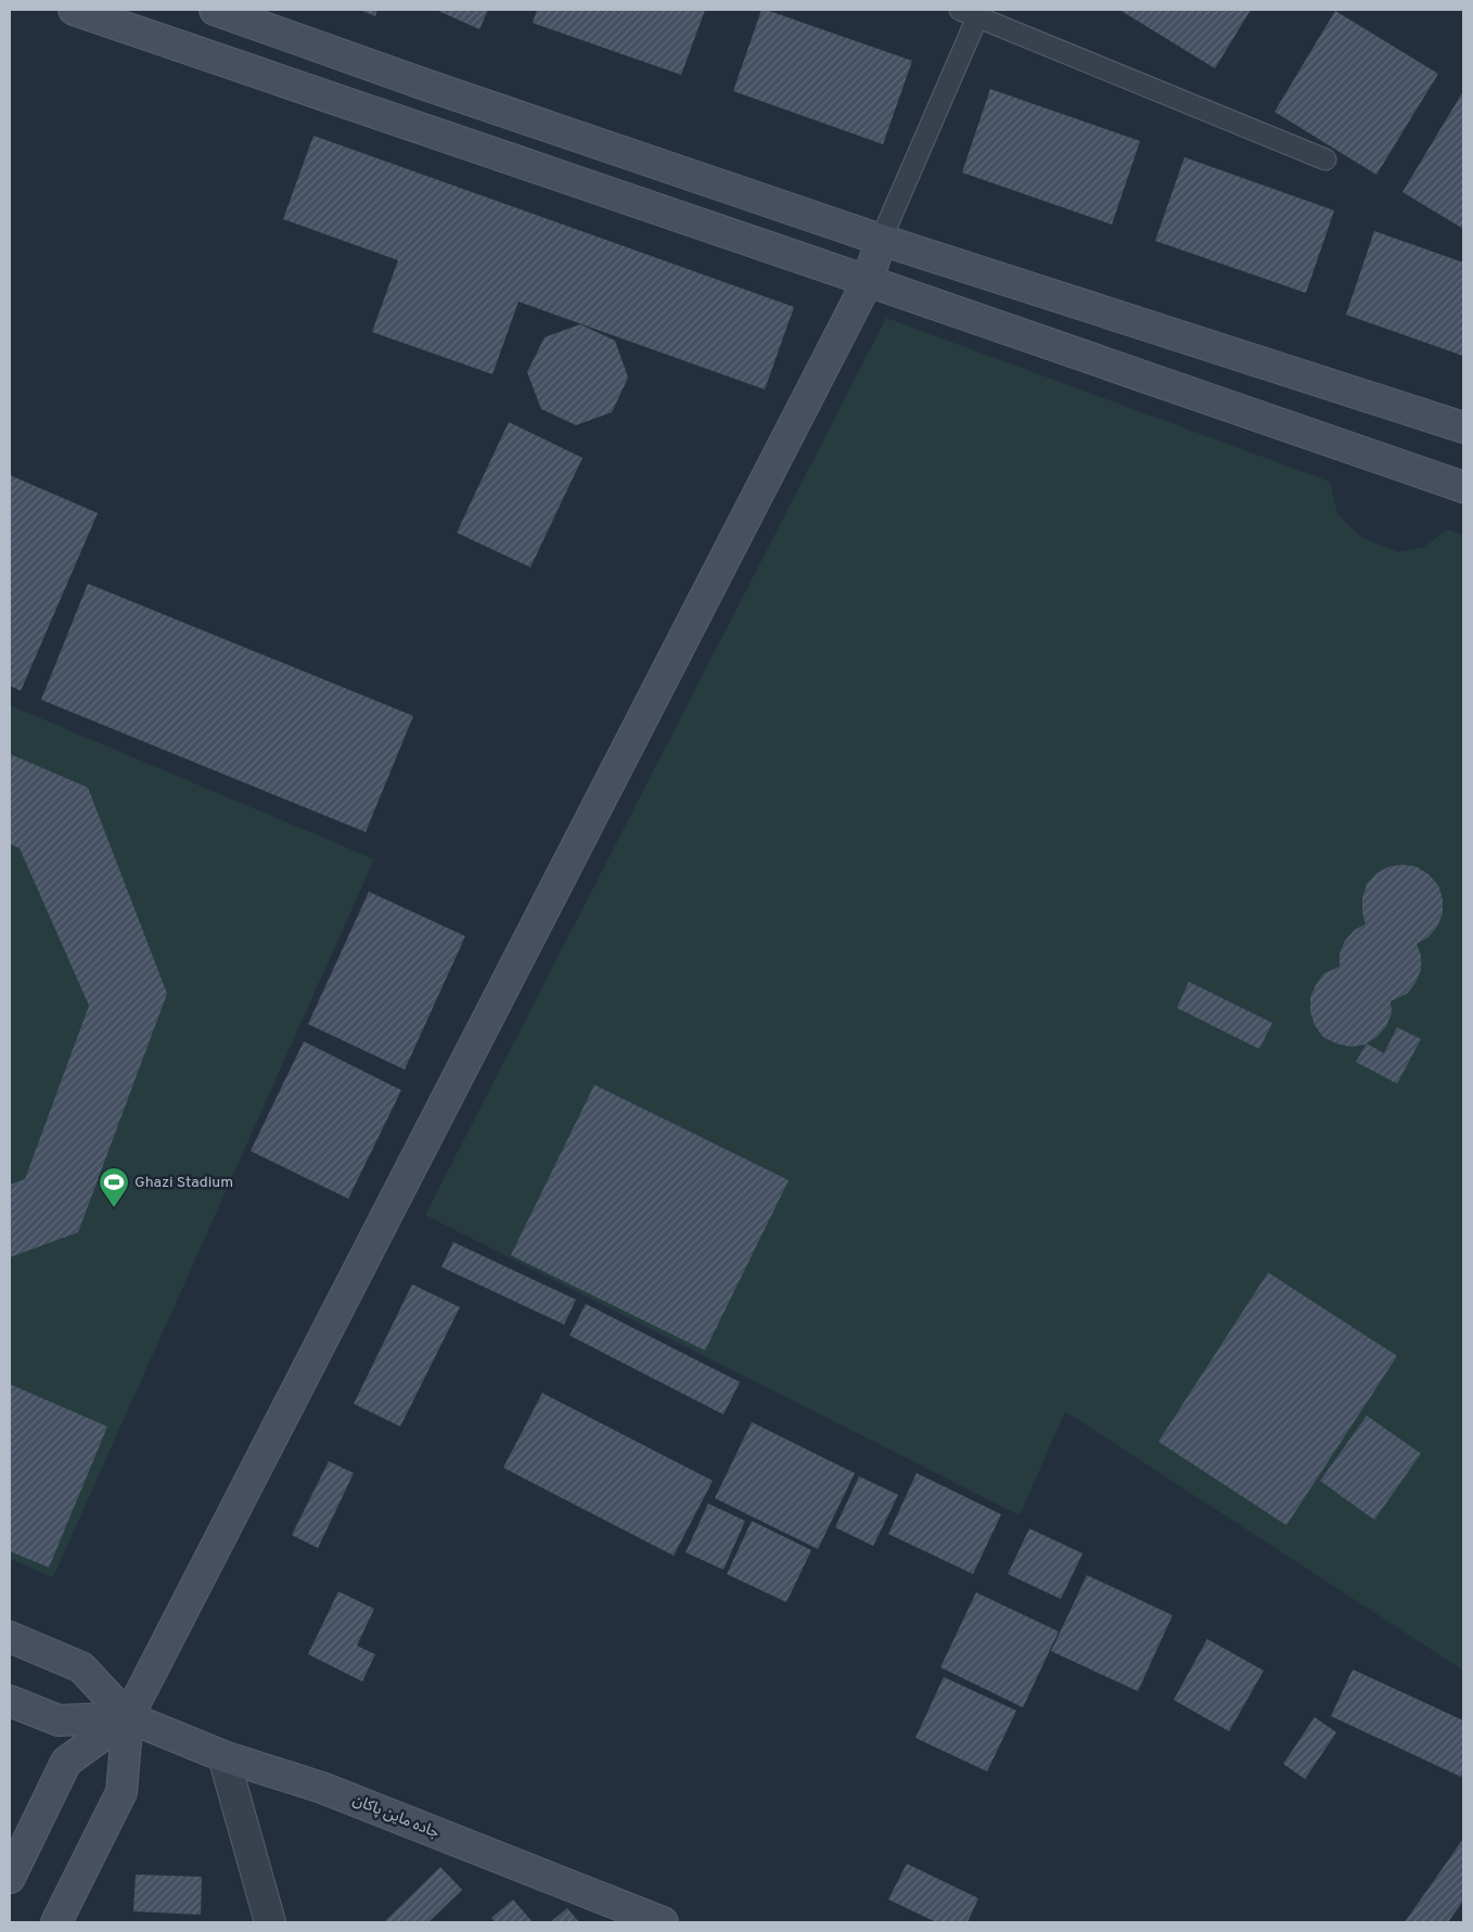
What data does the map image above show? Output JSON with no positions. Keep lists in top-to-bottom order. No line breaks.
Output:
{"streets":{"main road":["جاده ماین پاکان"]},"places":{"sports":["Ghazi Stadium"]}}
